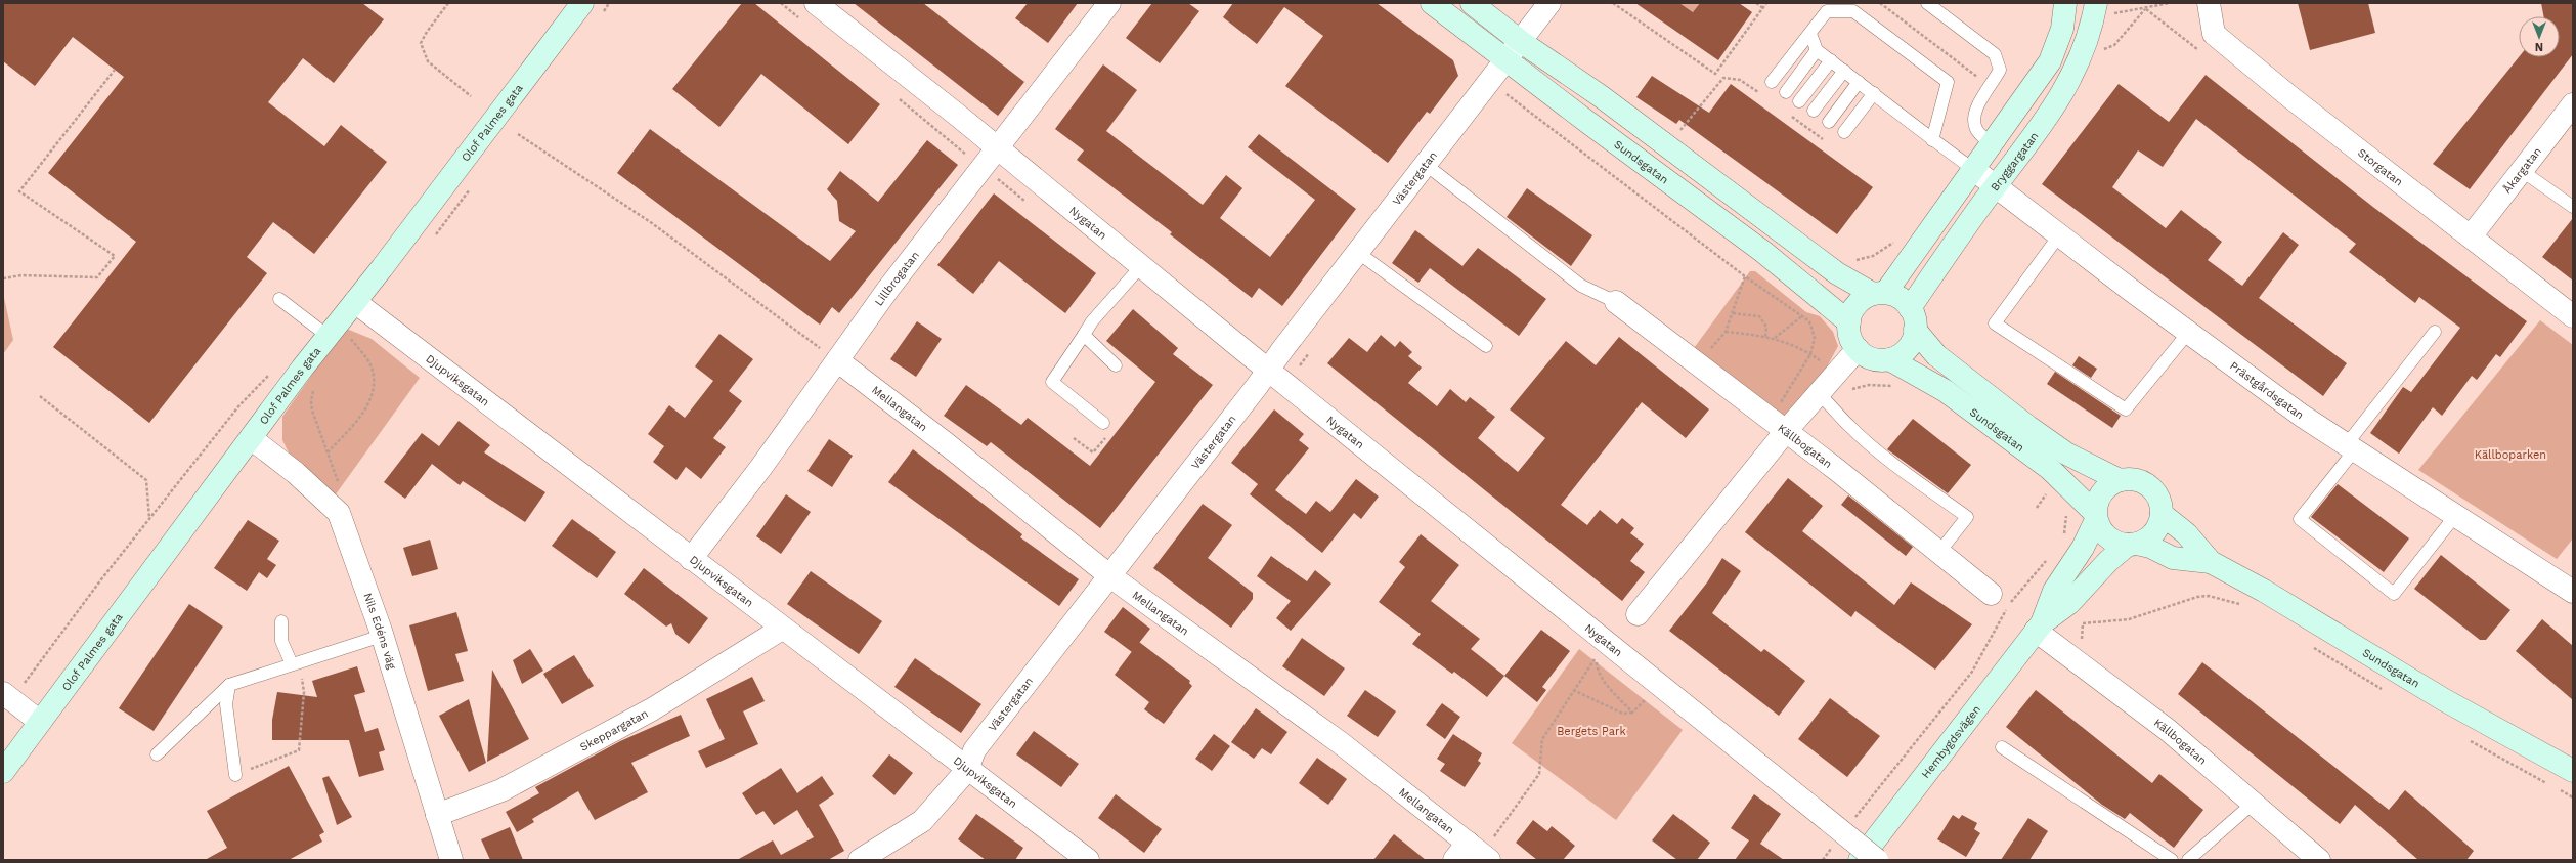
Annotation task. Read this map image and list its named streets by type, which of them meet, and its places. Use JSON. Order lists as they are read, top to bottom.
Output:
{
  "streets": {
    "main road": [
      "Olof Palmes gata",
      "Bryggargatan",
      "Sundsgatan",
      "Hembygdsvägen"
    ],
    "street": [
      "Storgatan",
      "Åkargatan",
      "Västergatan",
      "Nygatan",
      "Lillbrogatan",
      "Djupviksgatan",
      "Prästgårdsgatan",
      "Mellangatan",
      "Källbogatan",
      "Nils Edéns väg",
      "Skeppargatan"
    ]
  },
  "crossings": [
    ["Olof Palmes gata", "Djupviksgatan"],
    ["Olof Palmes gata", "Nils Edéns väg"],
    ["Bryggargatan", "Sundsgatan"],
    ["Bryggargatan", "Prästgårdsgatan"],
    ["Sundsgatan", "Västergatan"],
    ["Sundsgatan", "Hembygdsvägen"],
    ["Storgatan", "Åkargatan"],
    ["Västergatan", "Nygatan"],
    ["Västergatan", "Djupviksgatan"],
    ["Västergatan", "Mellangatan"],
    ["Nygatan", "Lillbrogatan"],
    ["Lillbrogatan", "Djupviksgatan"],
    ["Lillbrogatan", "Mellangatan"],
    ["Djupviksgatan", "Skeppargatan"],
    ["Källbogatan", "Hembygdsvägen"],
    ["Nils Edéns väg", "Skeppargatan"]
  ],
  "parks": ["Källboparken", "Bergets Park"],
  "north": "bottom"
}
